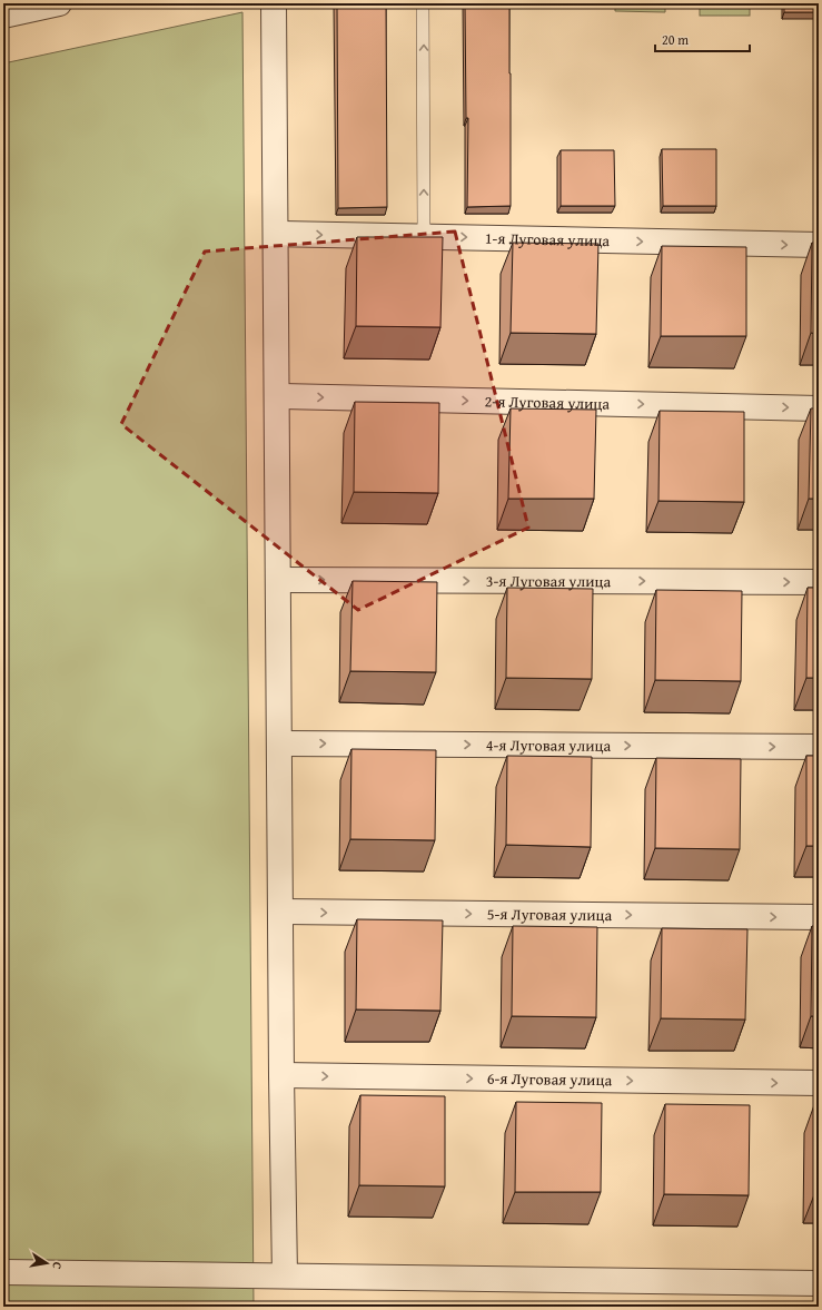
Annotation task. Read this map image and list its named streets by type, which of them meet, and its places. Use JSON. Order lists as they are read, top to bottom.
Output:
{
  "streets": {
    "street": [
      "1-я Луговая улица",
      "2-я Луговая улица",
      "3-я Луговая улица",
      "4-я Луговая улица",
      "5-я Луговая улица",
      "6-я Луговая улица"
    ]
  },
  "one_way": [
    "1-я Луговая улица",
    "2-я Луговая улица",
    "3-я Луговая улица",
    "4-я Луговая улица",
    "5-я Луговая улица"
  ],
  "scale_bar": "20 m",
  "north": "right"
}
